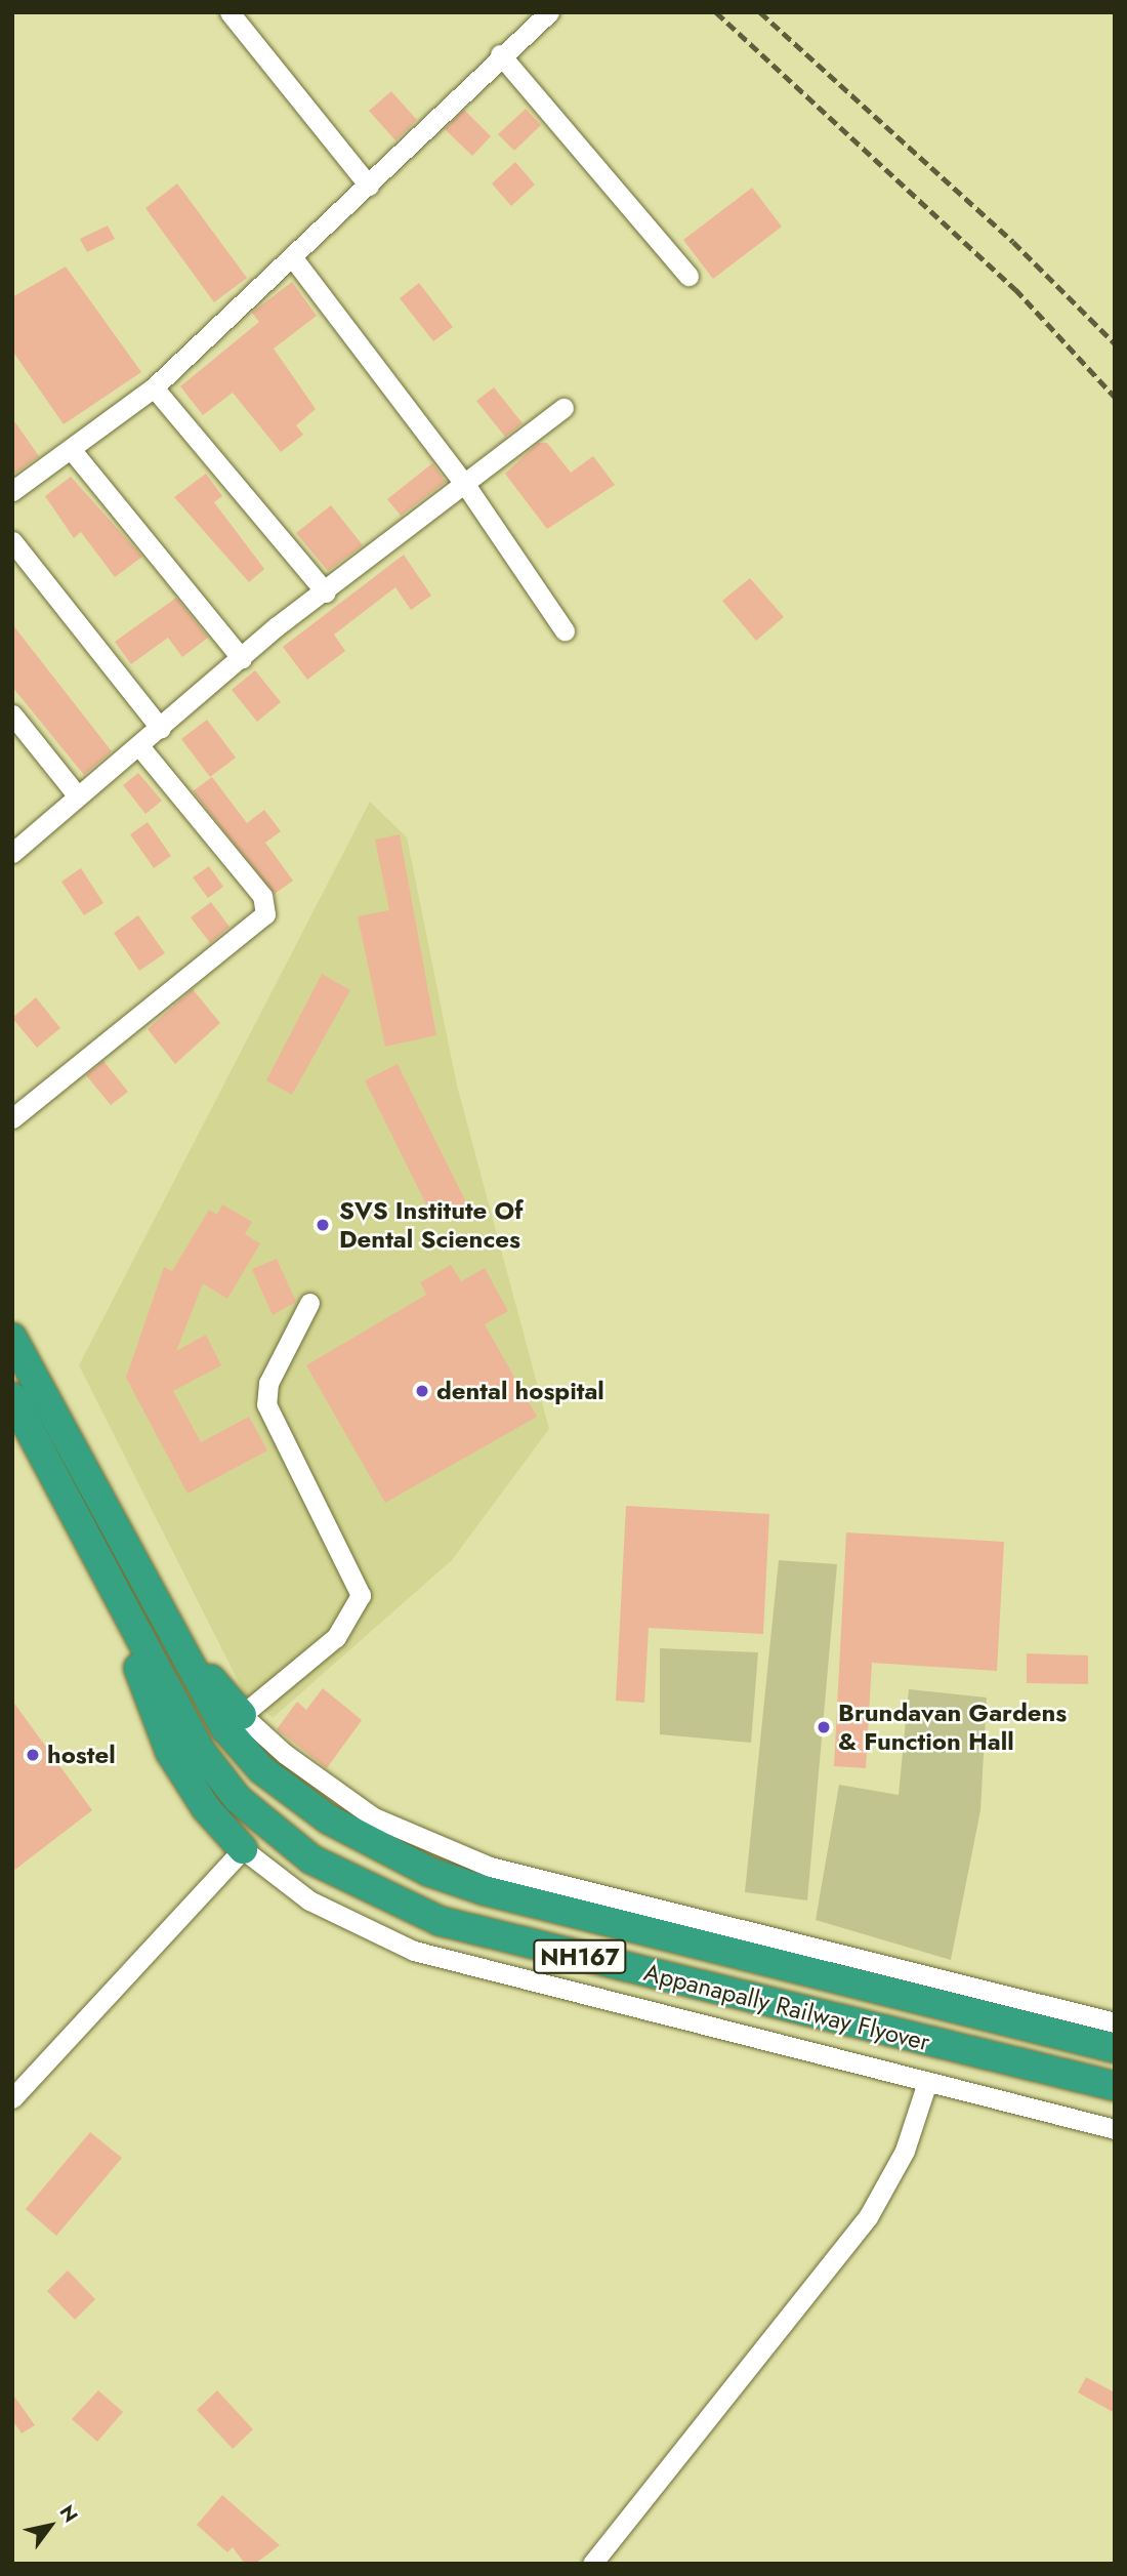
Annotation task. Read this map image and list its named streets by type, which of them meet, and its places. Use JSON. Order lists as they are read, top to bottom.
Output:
{
  "streets": {
    "highway": ["NH167", "Appanapally Railway Flyover"]
  },
  "crossings": [
    ["NH167", "Appanapally Railway Flyover"]
  ],
  "places": [
    "SVS Institute Of Dental Sciences",
    "dental hospital",
    "Brundavan Gardens & Function Hall",
    "hostel"
  ],
  "north": "top right"
}
